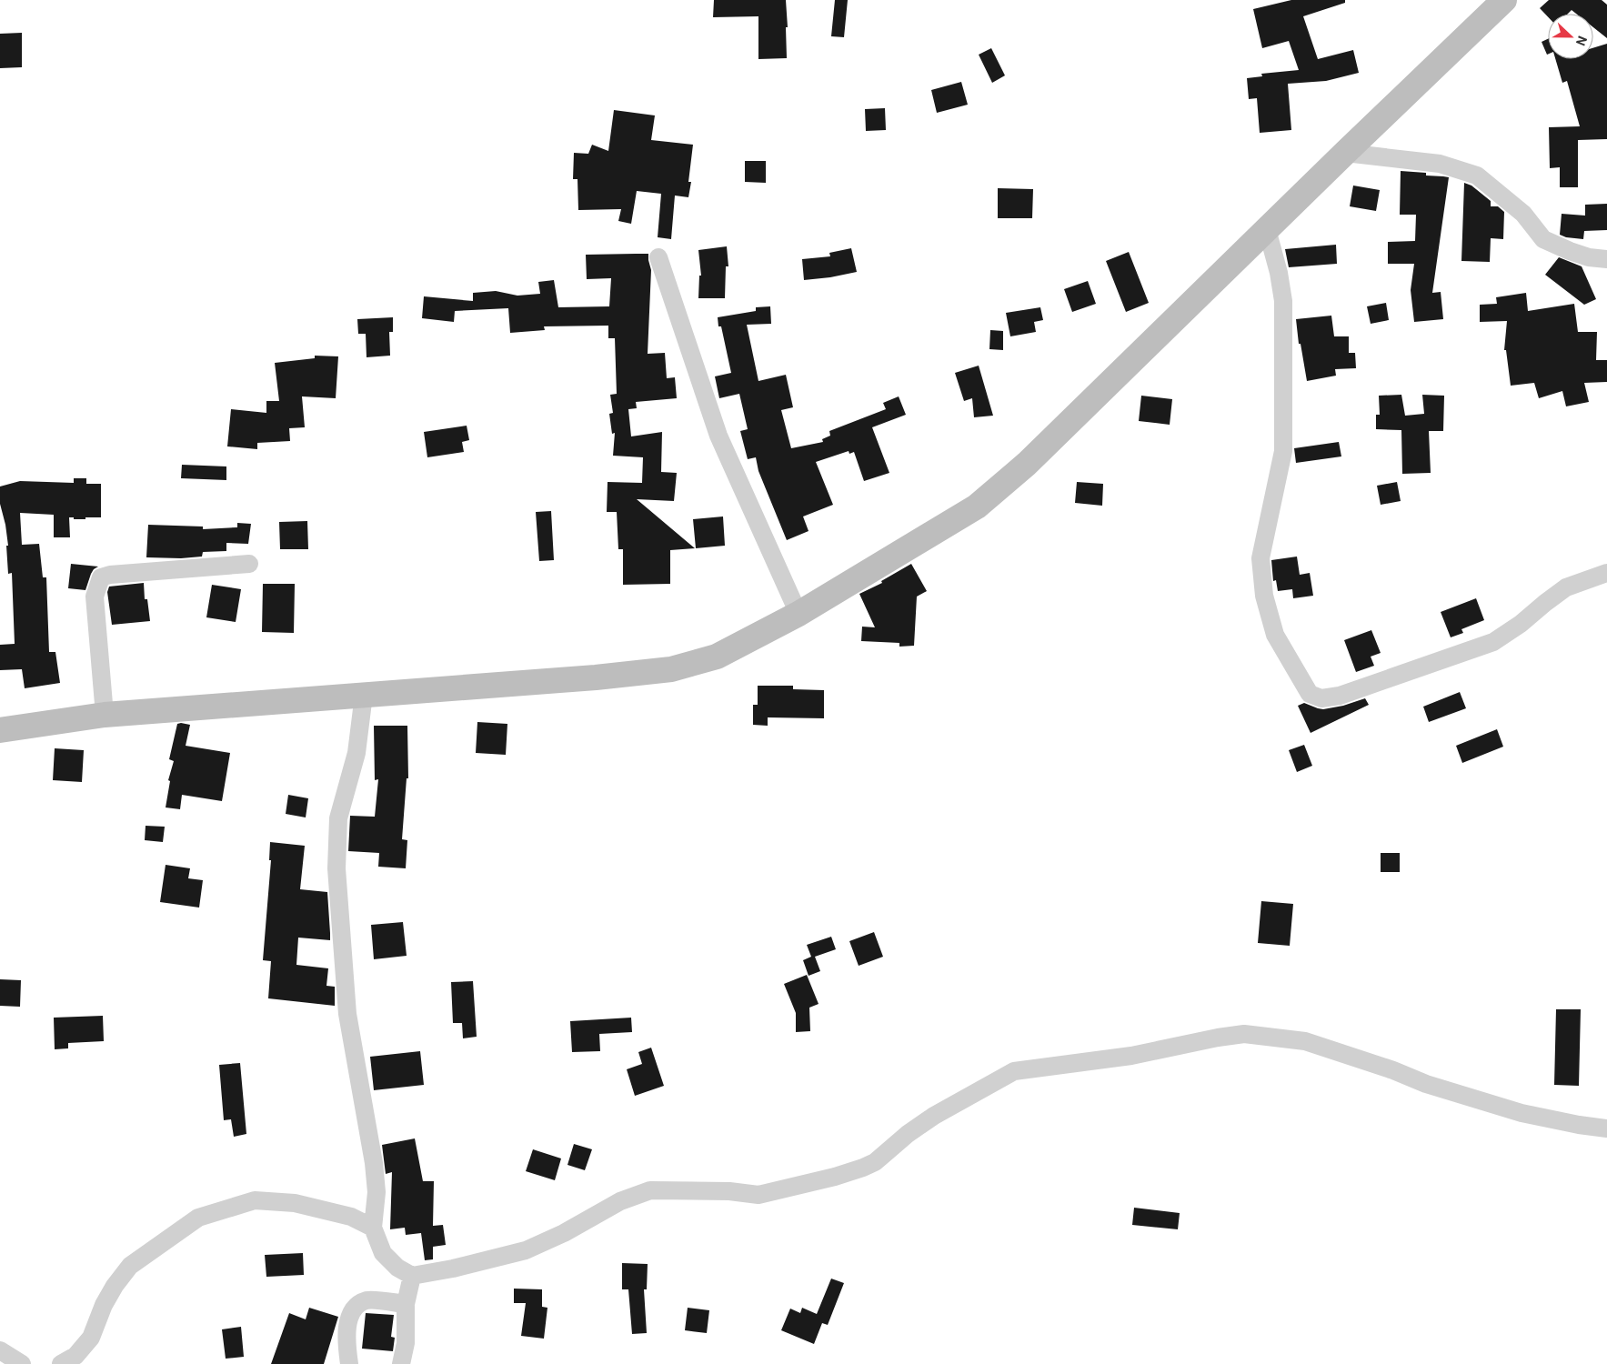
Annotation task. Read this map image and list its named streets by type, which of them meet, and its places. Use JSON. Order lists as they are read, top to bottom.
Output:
{
  "north": "right"
}
